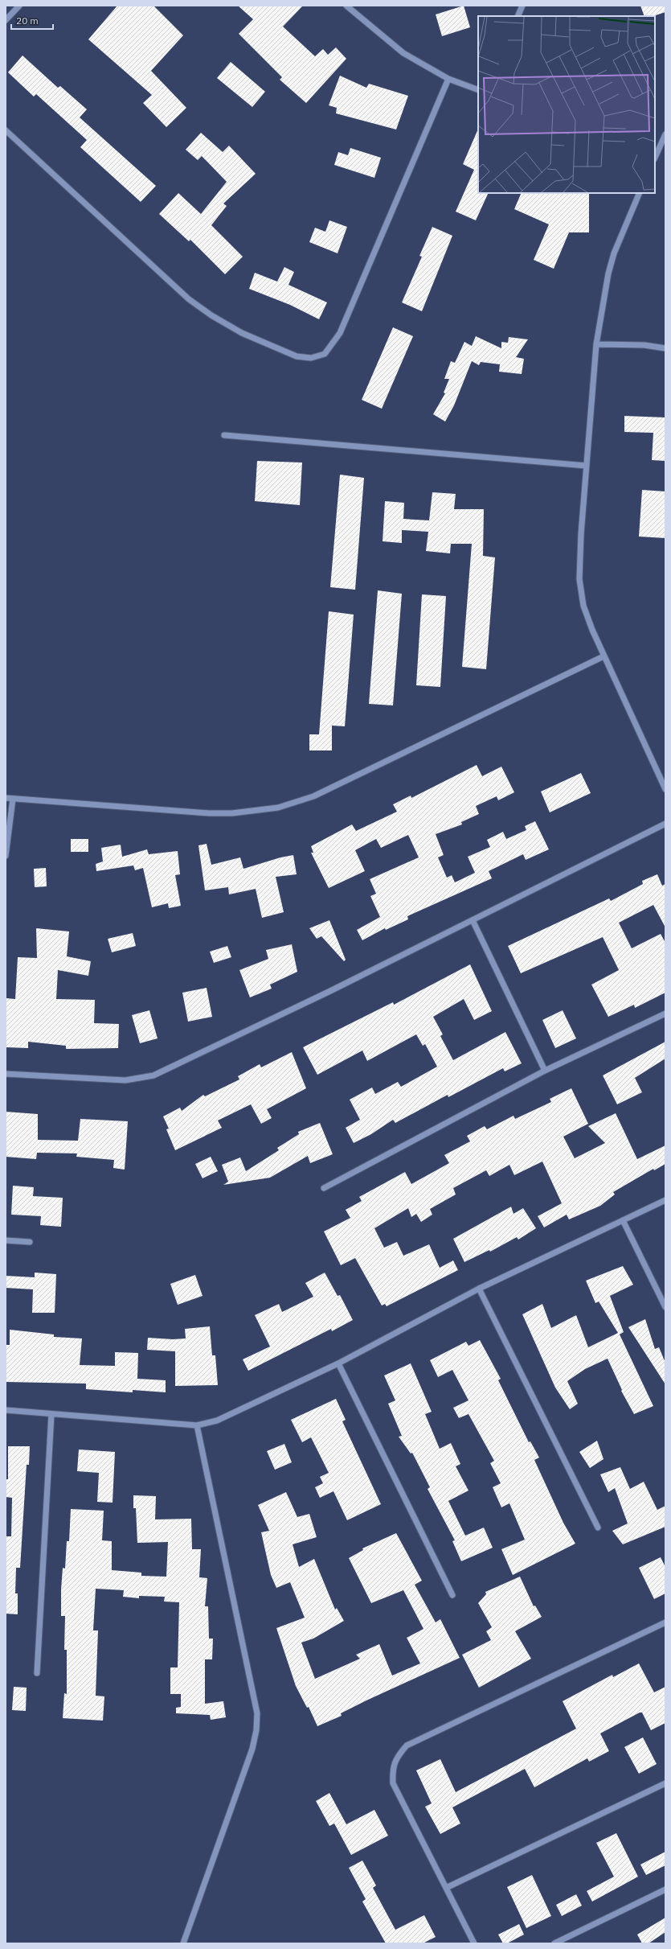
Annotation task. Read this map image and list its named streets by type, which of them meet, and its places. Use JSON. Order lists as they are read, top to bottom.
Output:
{
  "scale_bar": "20 m"
}
